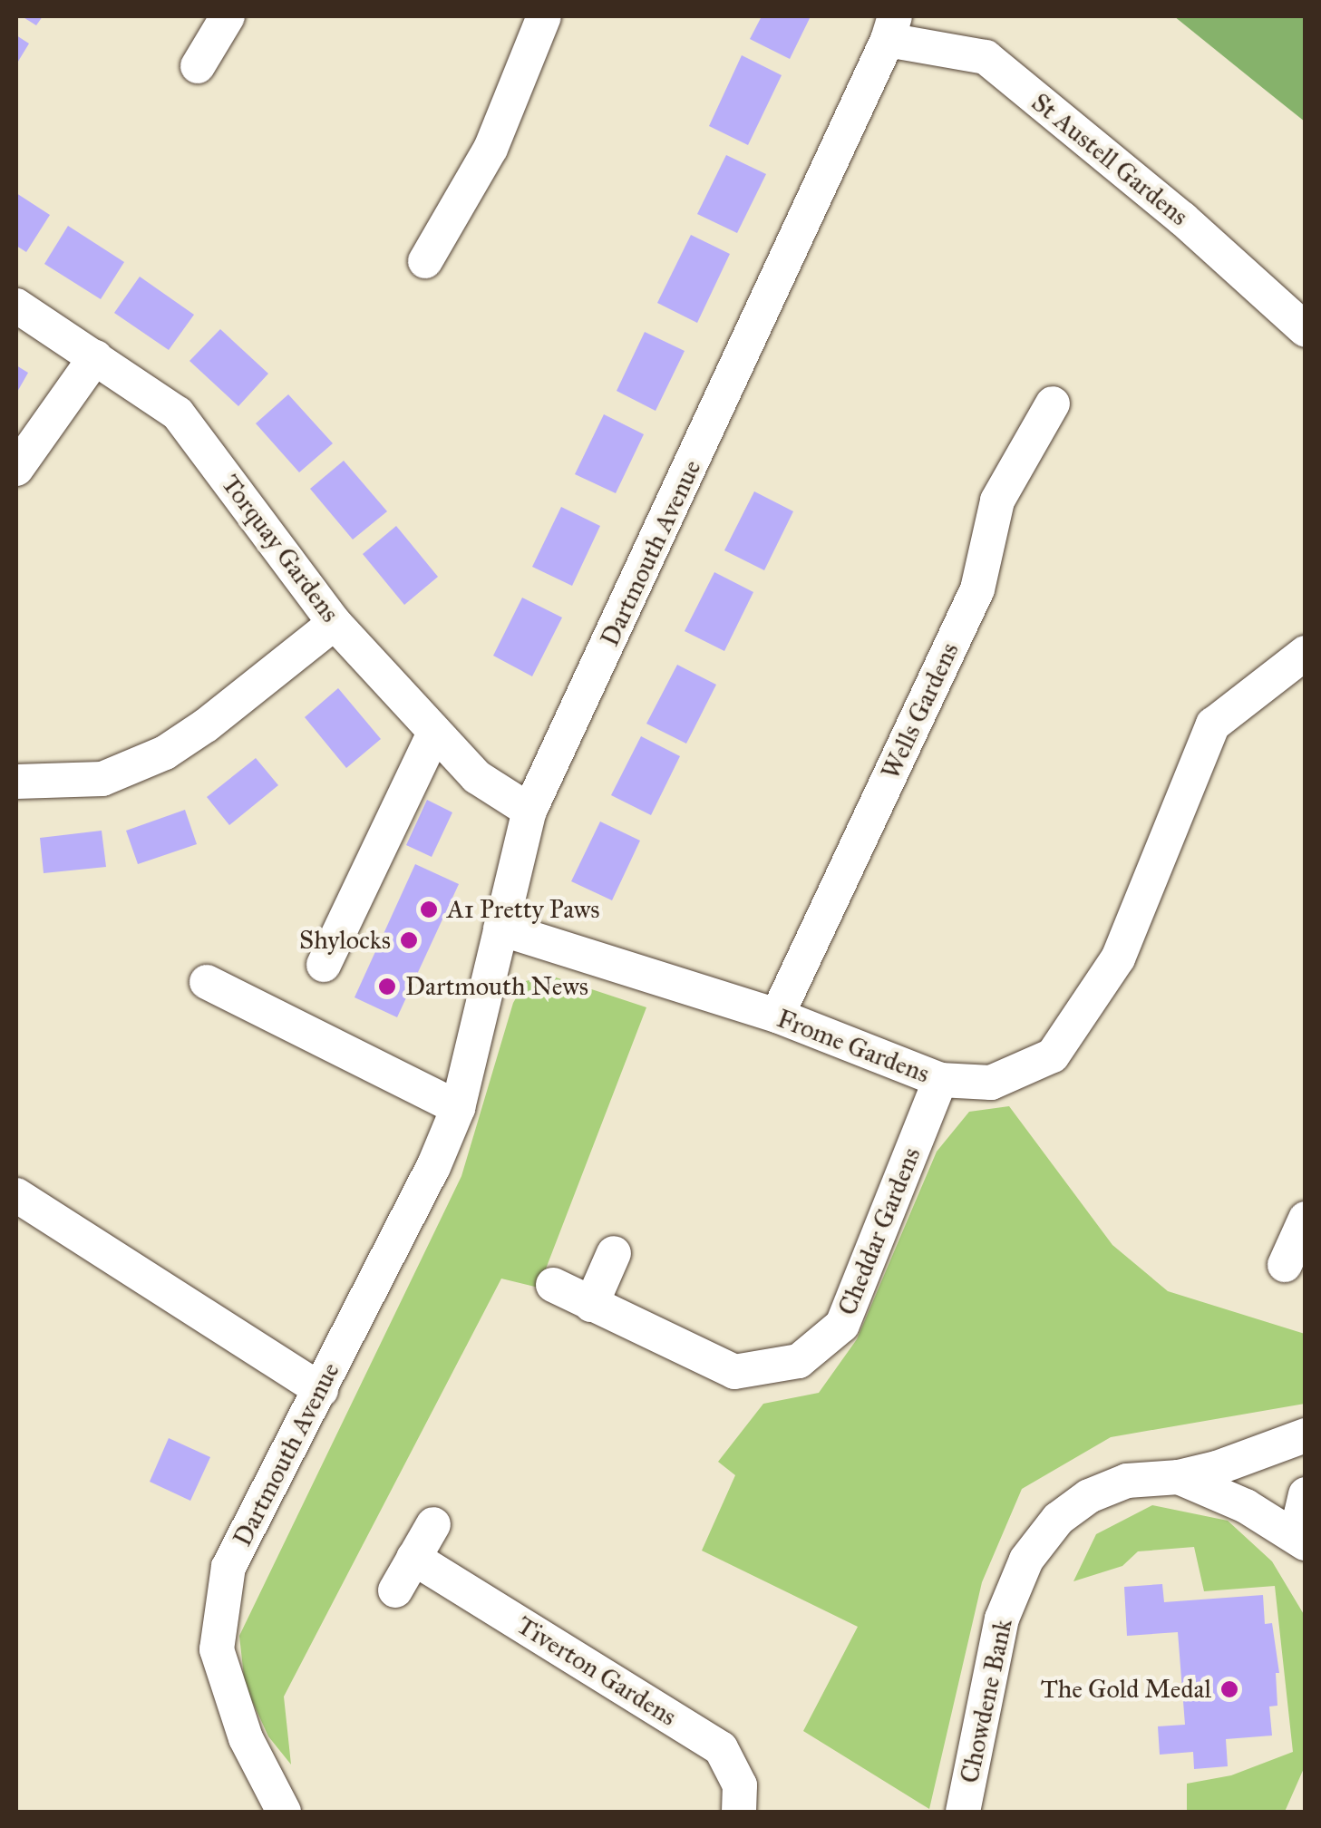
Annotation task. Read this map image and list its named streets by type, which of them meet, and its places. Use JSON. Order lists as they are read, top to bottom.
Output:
{
  "streets": {
    "street": [
      "St Austell Gardens",
      "Torquay Gardens",
      "Dartmouth Avenue",
      "Wells Gardens",
      "Frome Gardens",
      "Cheddar Gardens",
      "Tiverton Gardens",
      "Chowdene Bank"
    ]
  },
  "crossings": [
    ["St Austell Gardens", "Dartmouth Avenue"],
    ["Torquay Gardens", "Dartmouth Avenue"],
    ["Dartmouth Avenue", "Frome Gardens"],
    ["Wells Gardens", "Frome Gardens"],
    ["Frome Gardens", "Cheddar Gardens"]
  ],
  "places": [
    "A1 Pretty Paws",
    "Shylocks",
    "Dartmouth News",
    "The Gold Medal"
  ]
}
